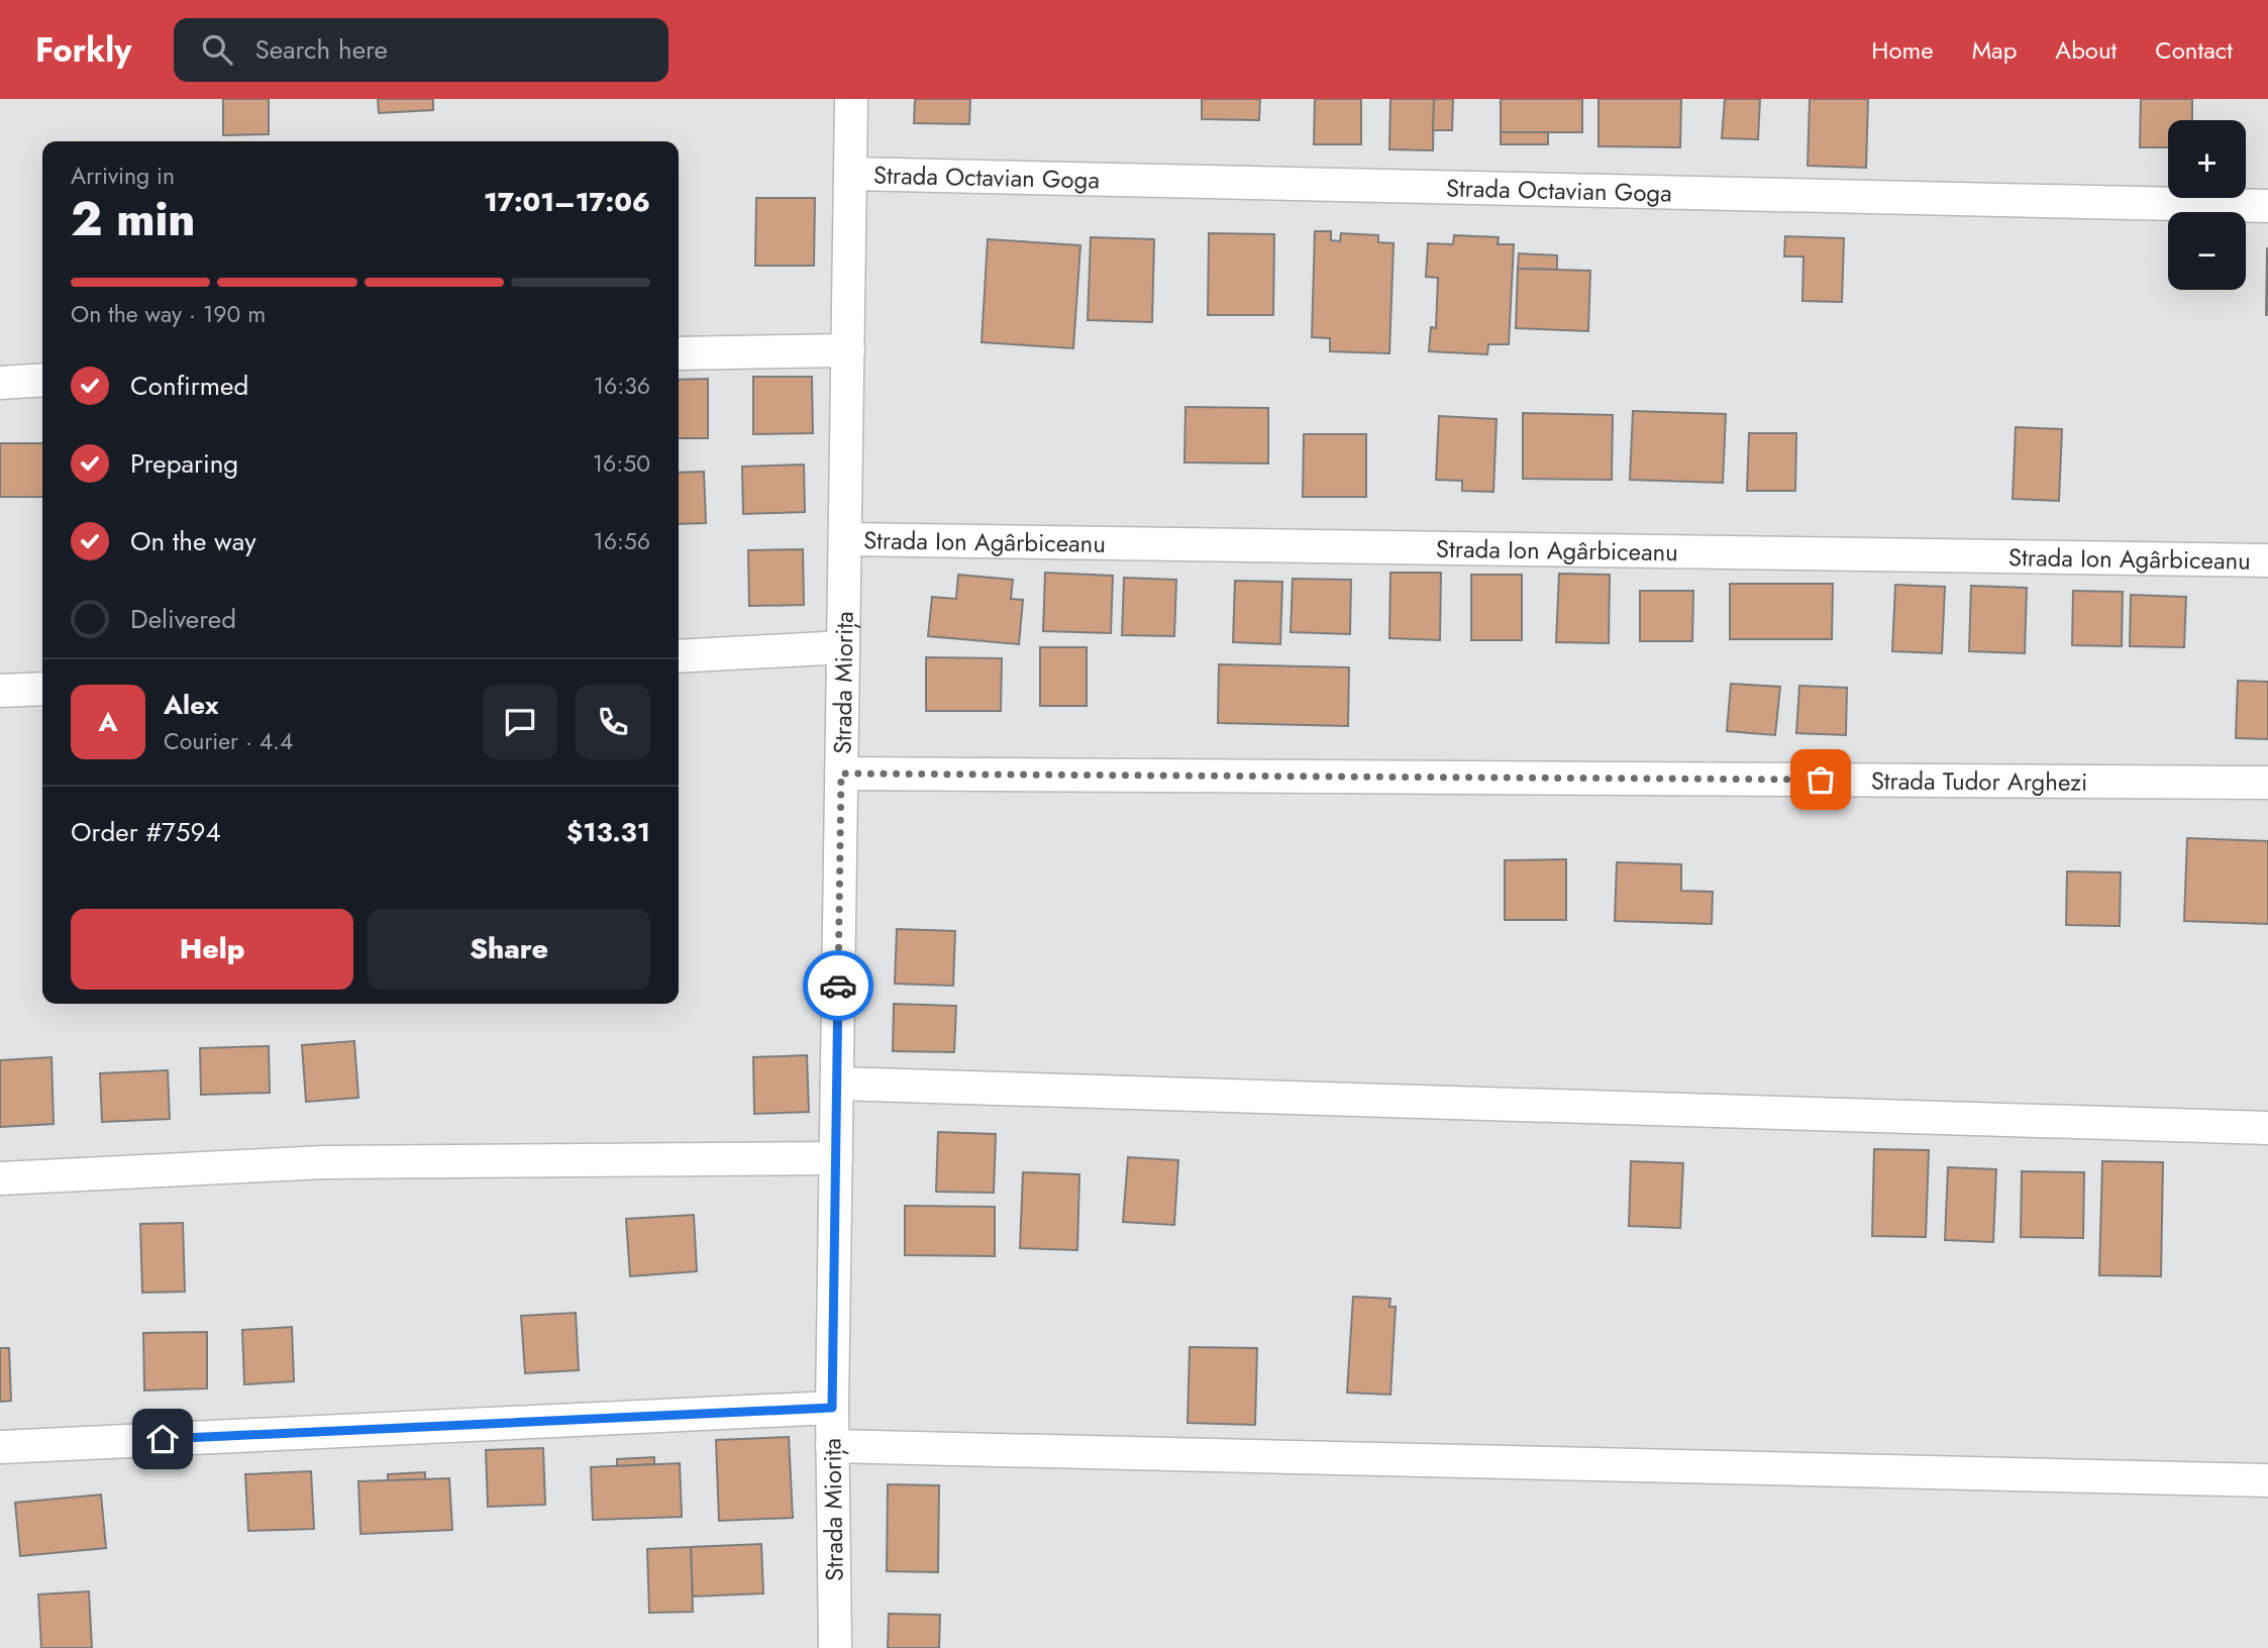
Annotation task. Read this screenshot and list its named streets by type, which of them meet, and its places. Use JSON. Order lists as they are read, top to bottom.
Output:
{
  "streets": {
    "street": [
      "Strada Octavian Goga",
      "Strada Ion Agârbiceanu",
      "Strada Miorița",
      "Strada Tudor Arghezi"
    ]
  },
  "crossings": [
    ["Strada Octavian Goga", "Strada Miorița"],
    ["Strada Ion Agârbiceanu", "Strada Miorița"],
    ["Strada Miorița", "Strada Tudor Arghezi"]
  ],
  "page": {
    "header": "Forkly",
    "search": "Search here",
    "nav": [
      "Home",
      "Map",
      "About",
      "Contact"
    ],
    "map_buttons": ["+", "−"],
    "heading": ["2 min", "Arriving in", "17:01–17:06"],
    "panel": [
      "Alex",
      "Courier · 4.4",
      "Order #7594",
      "$13.31"
    ],
    "bar": "On the way · 190 m",
    "list": [
      ["Confirmed", "16:36"],
      ["Preparing", "16:50"],
      ["On the way", "16:56"],
      "Delivered"
    ],
    "round": "A",
    "buttons": ["Help", "Share"]
  }
}
